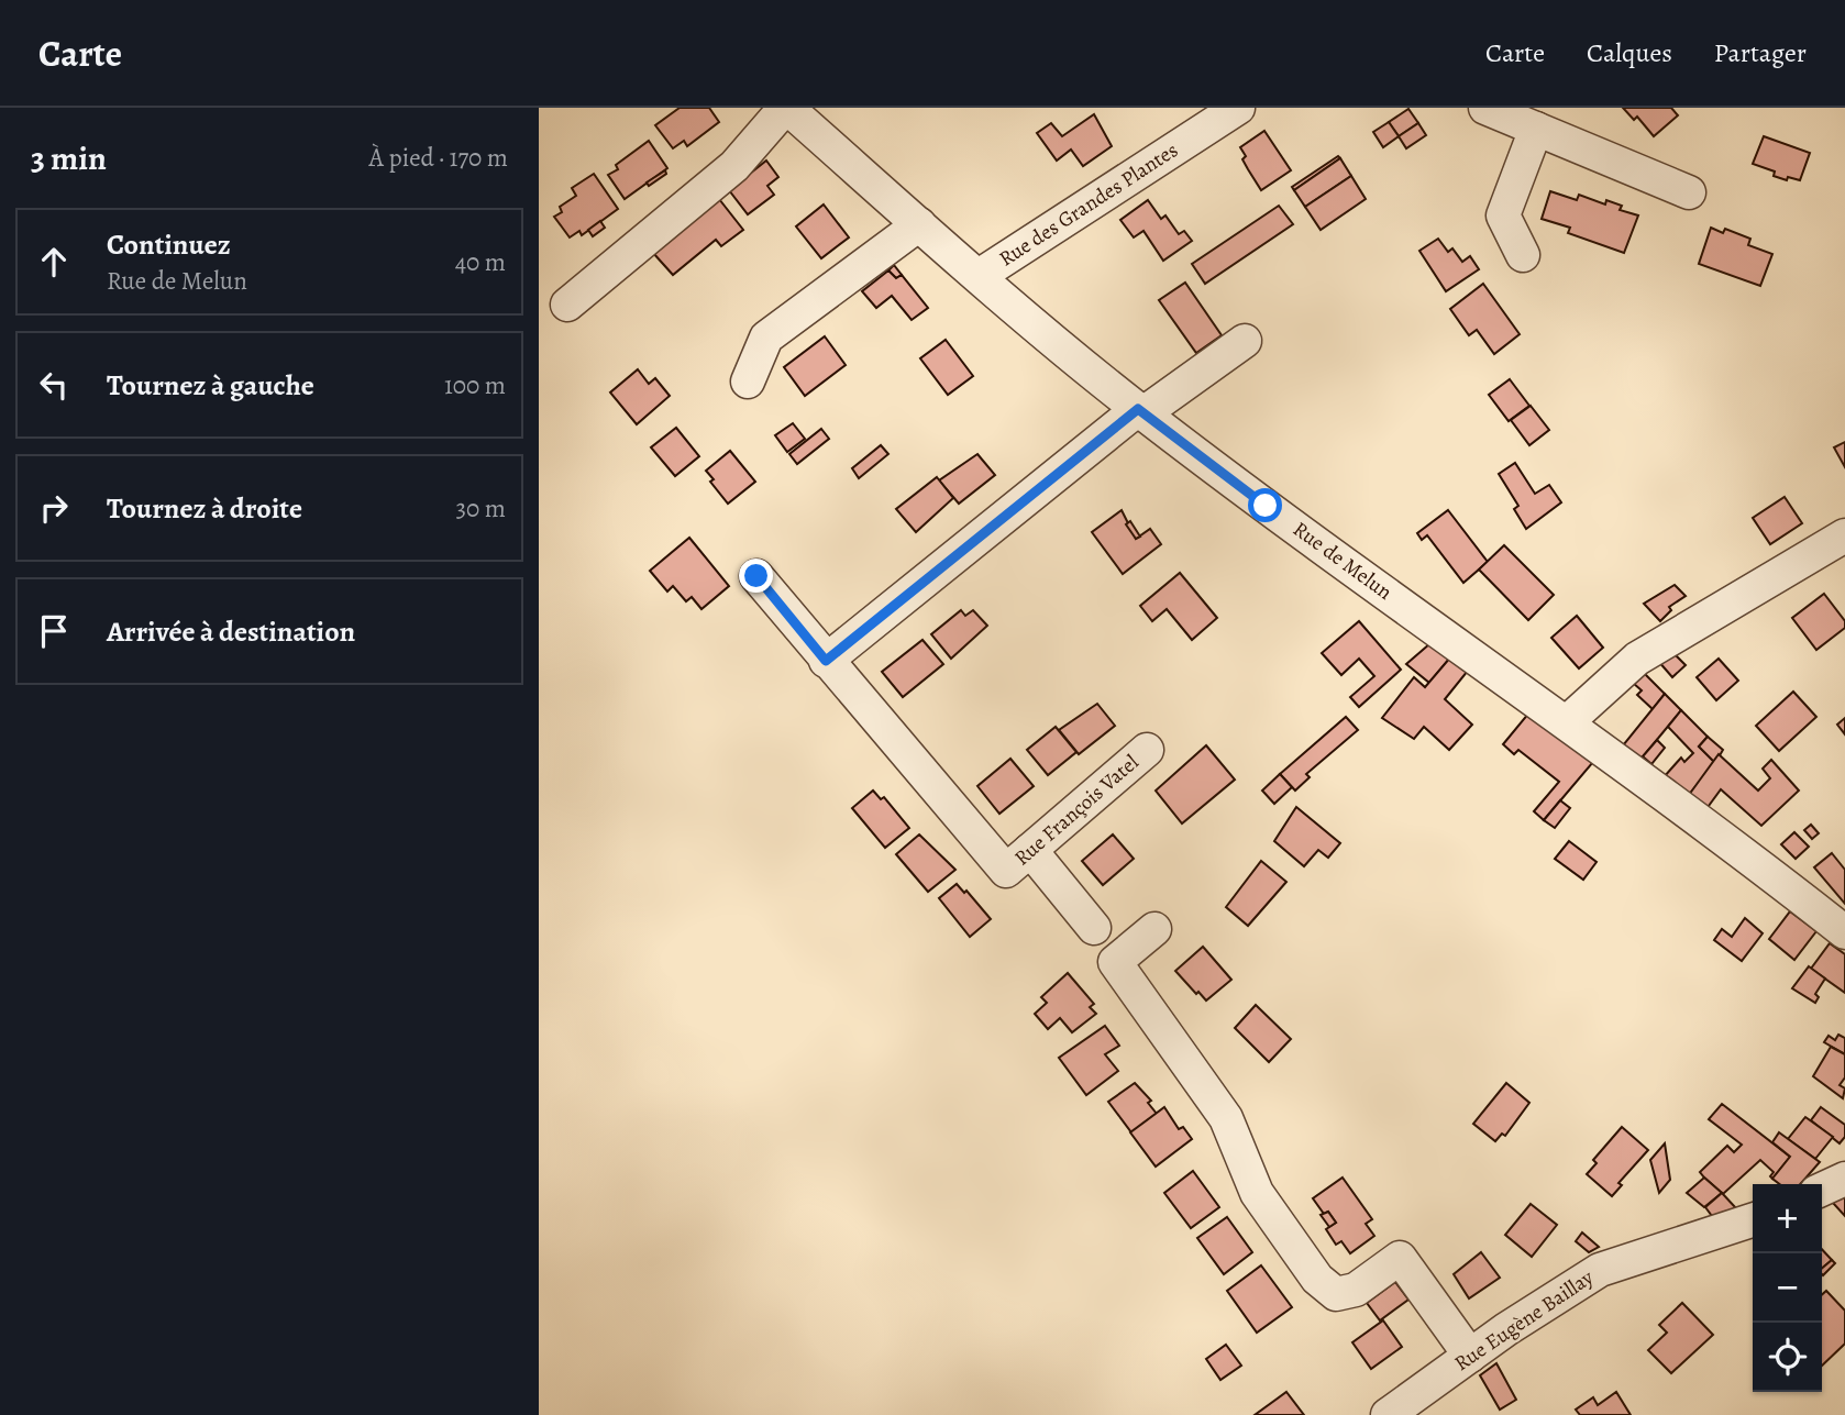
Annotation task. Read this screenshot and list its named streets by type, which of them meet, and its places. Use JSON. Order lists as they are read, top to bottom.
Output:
{
  "streets": {
    "street": [
      "Rue des Grandes Plantes",
      "Rue de Melun",
      "Rue François Vatel",
      "Rue Eugène Baillay"
    ]
  },
  "crossings": [
    ["Rue des Grandes Plantes", "Rue de Melun"]
  ],
  "page": {
    "header": "Carte",
    "nav": ["Carte", "Calques", "Partager"],
    "heading": ["3 min", "À pied · 170 m"],
    "list": [
      ["Continuez", "Rue de Melun", "40 m"],
      ["Tournez à gauche", "100 m"],
      ["Tournez à droite", "30 m"],
      "Arrivée à destination"
    ],
    "map_buttons": ["+", "−"]
  }
}
